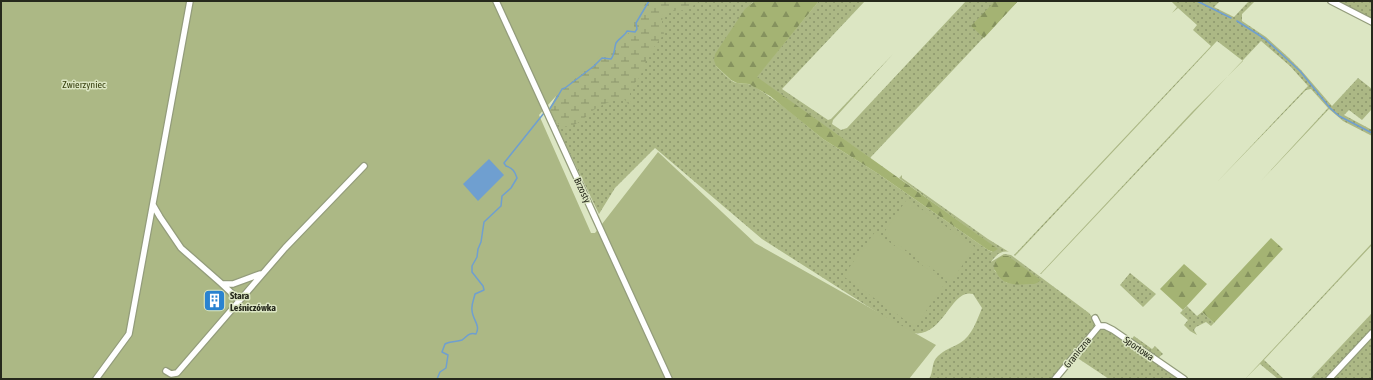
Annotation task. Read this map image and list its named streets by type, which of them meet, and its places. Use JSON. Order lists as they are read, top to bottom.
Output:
{
  "streets": {
    "street": ["Brzosty", "Sportowa", "Graniczna"]
  },
  "crossings": [
    ["Sportowa", "Graniczna"]
  ],
  "parks": ["Zwierzyniec"],
  "places": {
    "building": ["Stara Leśniczówka"]
  }
}
